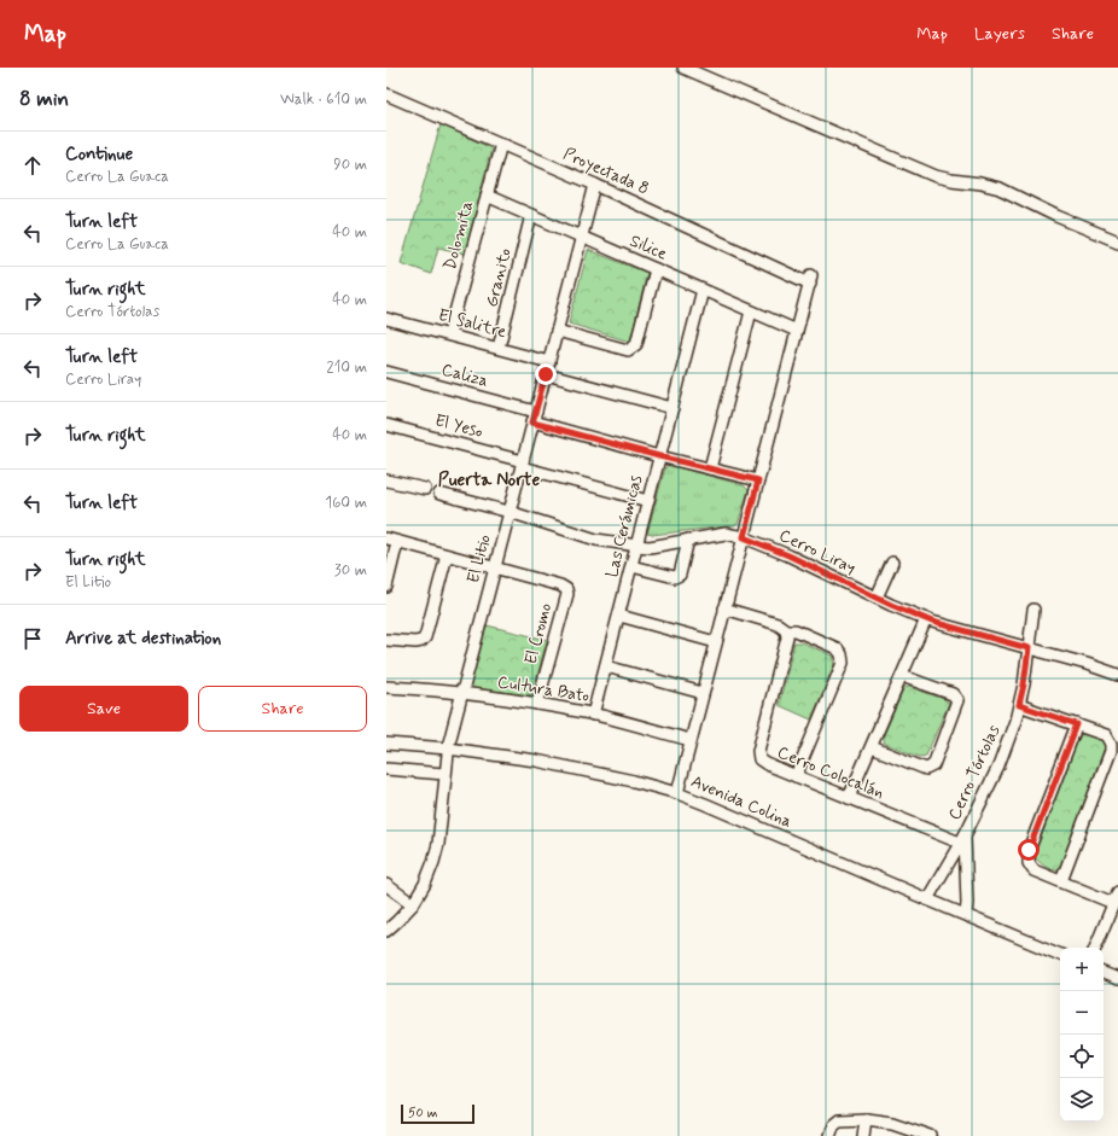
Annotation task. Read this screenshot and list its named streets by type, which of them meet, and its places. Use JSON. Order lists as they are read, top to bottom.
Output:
{
  "streets": {
    "street": [
      "Proyectada 8",
      "Dolomita",
      "Silice",
      "Granito",
      "El Salitre",
      "Caliza",
      "El Yeso",
      "Las Cerámicas",
      "Cerro Liray",
      "El Litio",
      "El Cromo",
      "Cultura Bato",
      "Cerro Colocalán",
      "Cerro Tórtolas",
      "Avenida Colina"
    ]
  },
  "crossings": [
    ["Proyectada 8", "Dolomita"],
    ["Proyectada 8", "Silice"],
    ["Proyectada 8", "El Litio"],
    ["Dolomita", "Silice"],
    ["Dolomita", "El Salitre"],
    ["Silice", "Granito"],
    ["Silice", "Las Cerámicas"],
    ["Silice", "El Litio"],
    ["Granito", "El Salitre"],
    ["El Salitre", "El Litio"],
    ["Caliza", "Las Cerámicas"],
    ["Caliza", "El Litio"],
    ["El Yeso", "Las Cerámicas"],
    ["El Yeso", "El Litio"],
    ["Las Cerámicas", "Cerro Liray"],
    ["Las Cerámicas", "Cultura Bato"],
    ["Cerro Liray", "El Litio"],
    ["Cerro Liray", "Cerro Tórtolas"],
    ["El Litio", "El Cromo"],
    ["El Litio", "Cultura Bato"],
    ["El Litio", "Avenida Colina"],
    ["El Cromo", "Cultura Bato"],
    ["Cerro Colocalán", "Cerro Tórtolas"],
    ["Cerro Tórtolas", "Avenida Colina"]
  ],
  "districts": ["Puerta Norte"],
  "scale_bar": "50 m",
  "page": {
    "header": "Map",
    "nav": ["Map", "Layers", "Share"],
    "heading": ["8 min", "Walk · 610 m"],
    "list": [
      ["Continue", "Cerro La Guaca", "90 m"],
      ["Turn left", "Cerro La Guaca", "40 m"],
      ["Turn right", "Cerro Tórtolas", "40 m"],
      ["Turn left", "Cerro Liray", "210 m"],
      ["Turn right", "40 m"],
      ["Turn left", "160 m"],
      ["Turn right", "El Litio", "30 m"],
      "Arrive at destination"
    ],
    "buttons": ["Save", "Share"],
    "map_buttons": ["+", "−"],
    "scale": "50 m"
  }
}
